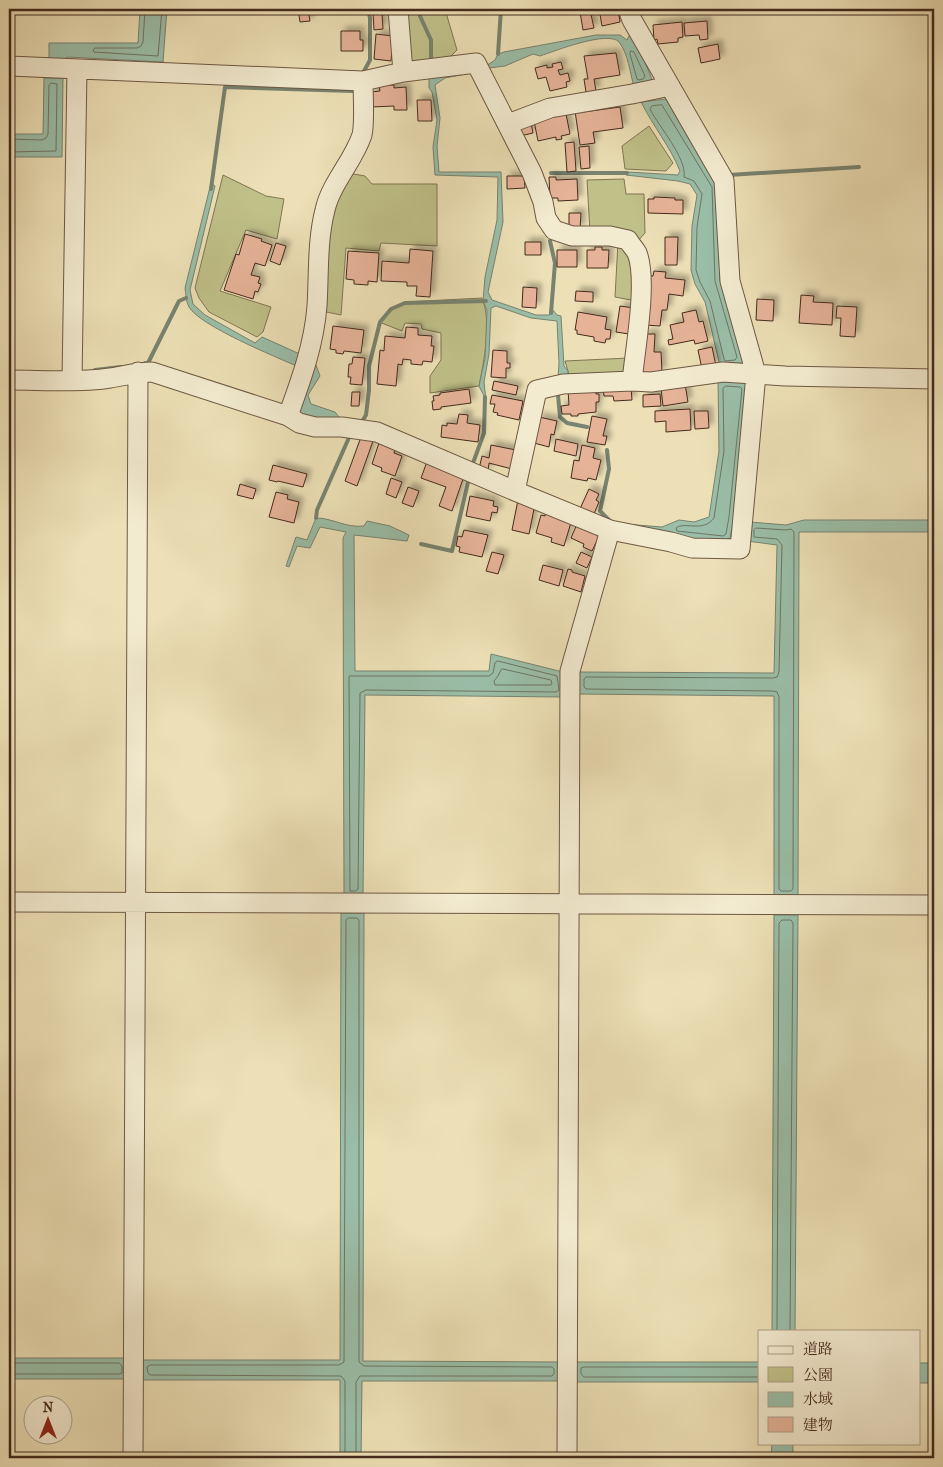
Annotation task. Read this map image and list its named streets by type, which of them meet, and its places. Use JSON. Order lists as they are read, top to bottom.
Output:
{
  "legend": [
    "道路",
    "公園",
    "水域",
    "建物"
  ],
  "north": "top"
}
